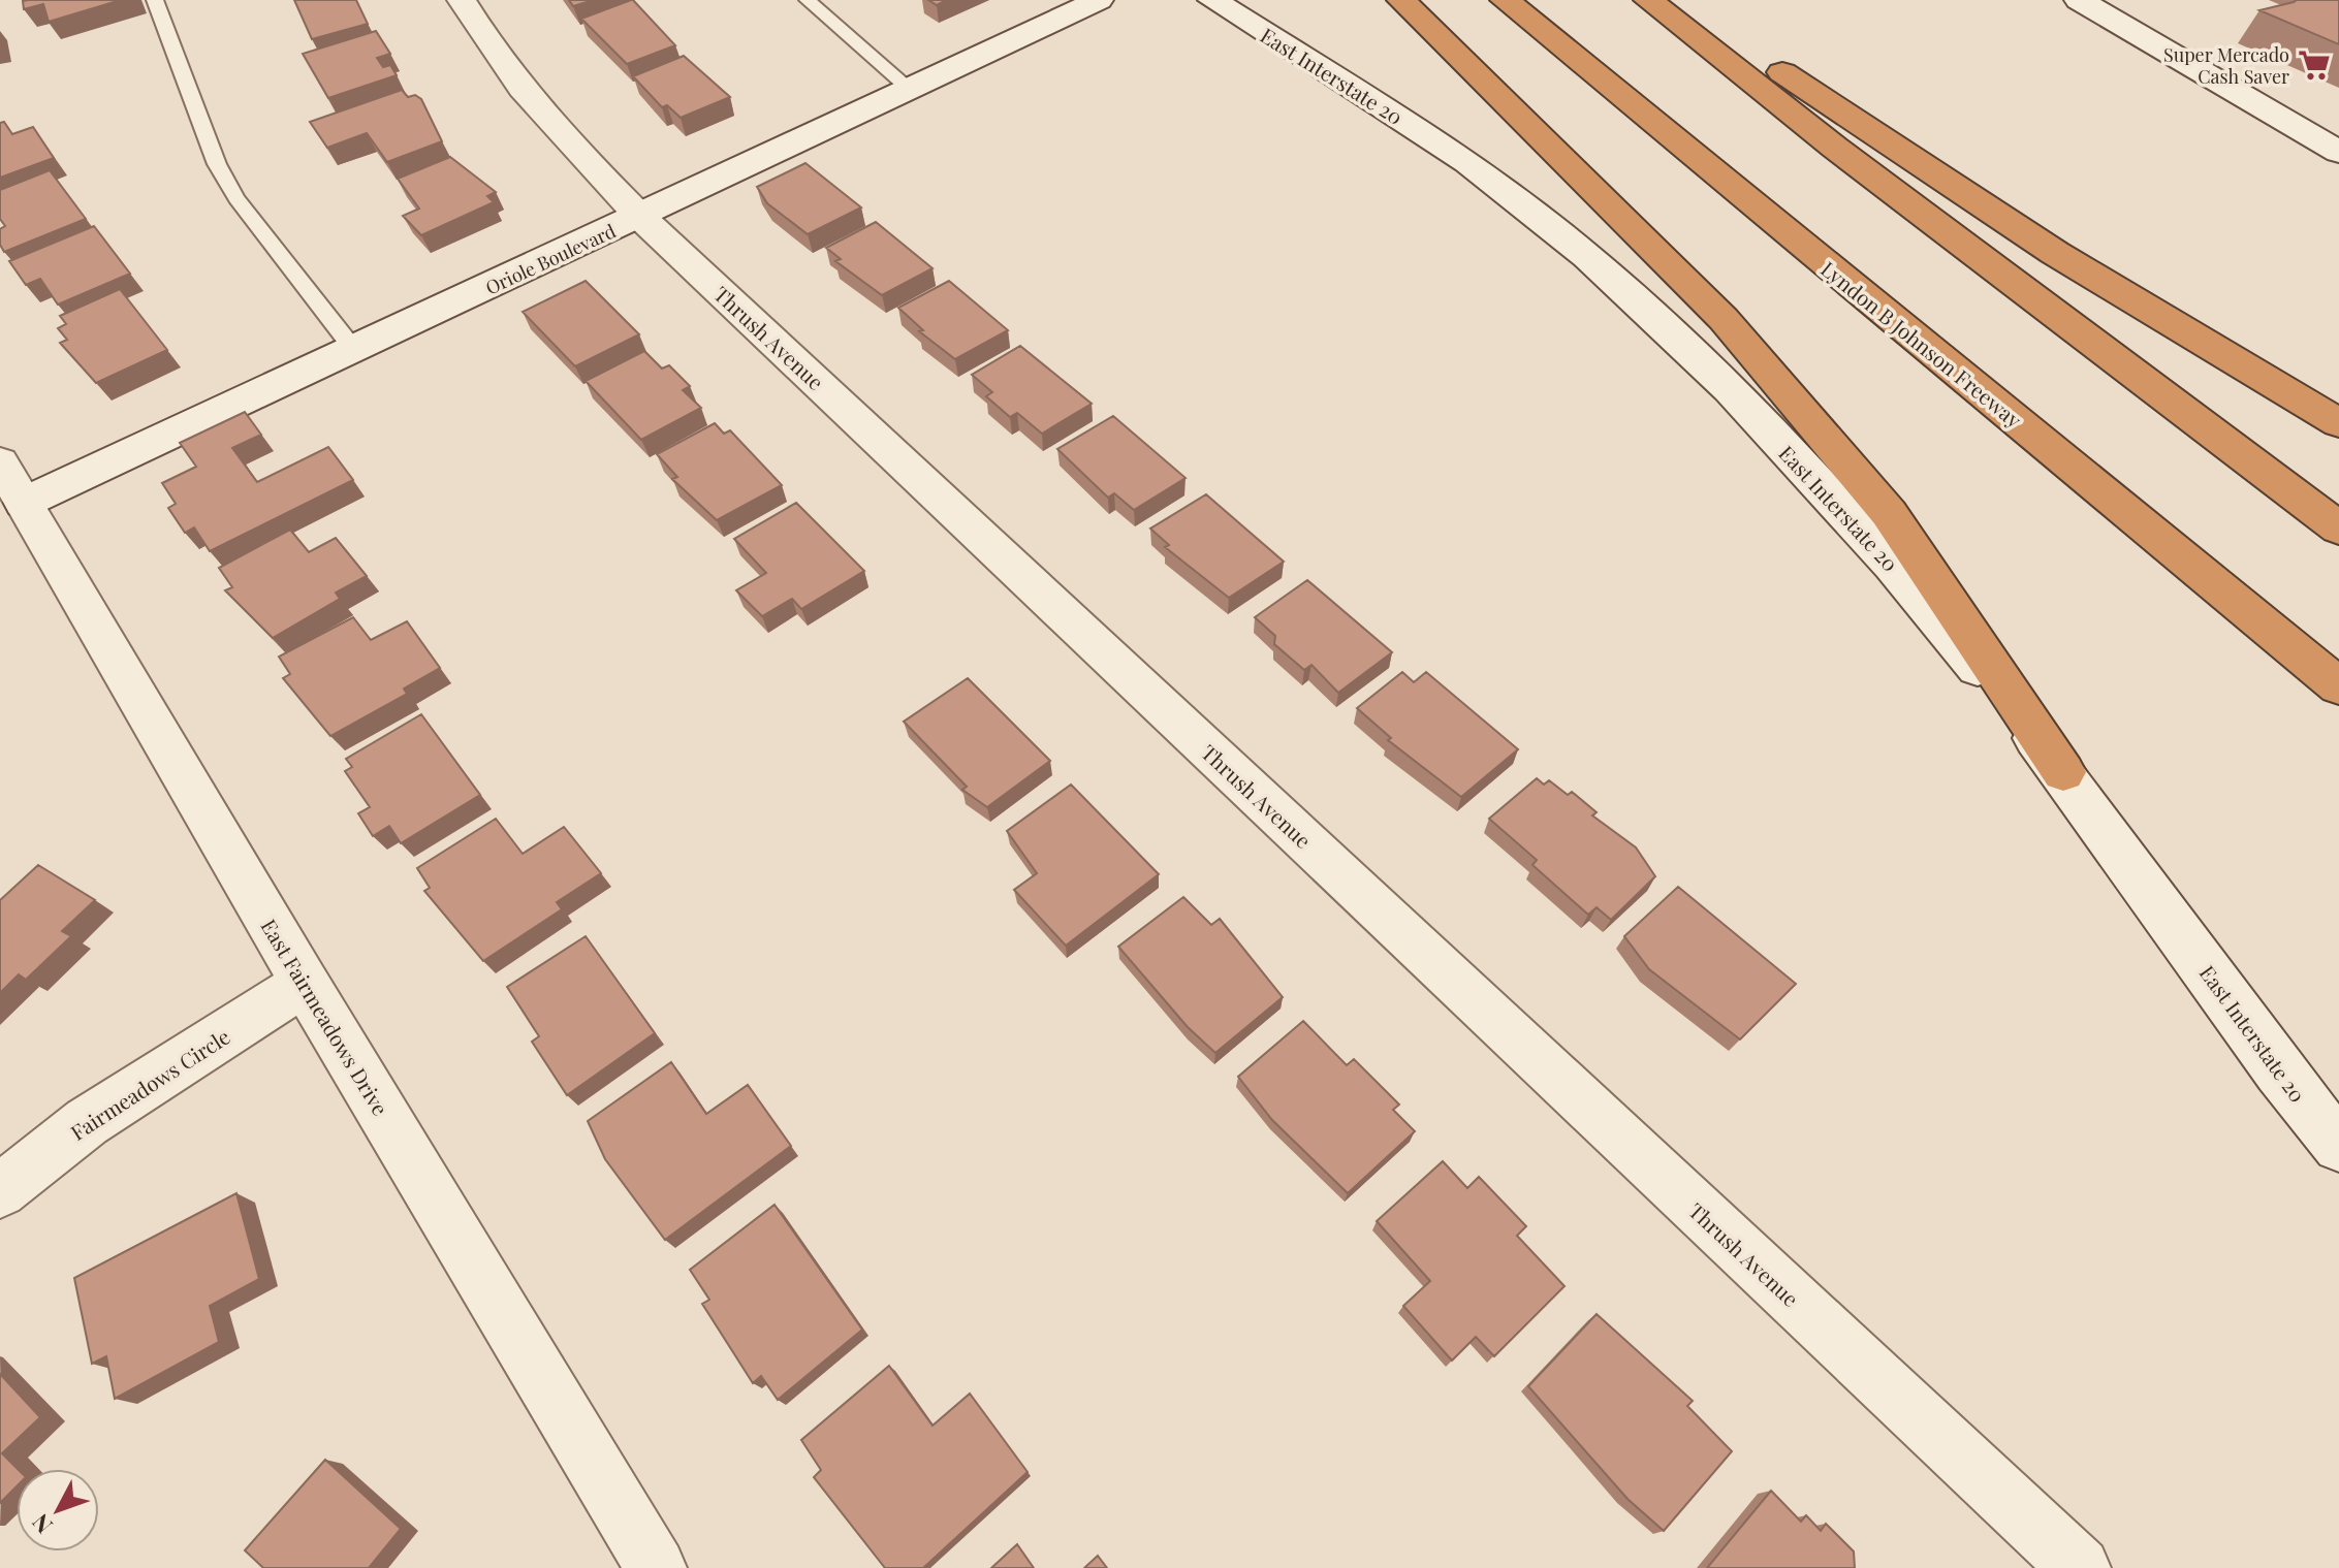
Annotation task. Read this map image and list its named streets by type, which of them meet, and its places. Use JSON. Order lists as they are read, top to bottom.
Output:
{
  "streets": {
    "highway": ["Lyndon B Johnson Freeway"],
    "street": [
      "East Interstate 20",
      "Oriole Boulevard",
      "Thrush Avenue",
      "East Fairmeadows Drive",
      "Fairmeadows Circle"
    ]
  },
  "crossings": [
    ["Oriole Boulevard", "Thrush Avenue"],
    ["Oriole Boulevard", "East Fairmeadows Drive"],
    ["East Fairmeadows Drive", "Fairmeadows Circle"]
  ],
  "places": {
    "supermarket": ["Super Mercado Cash Saver"]
  },
  "north": "bottom left"
}
